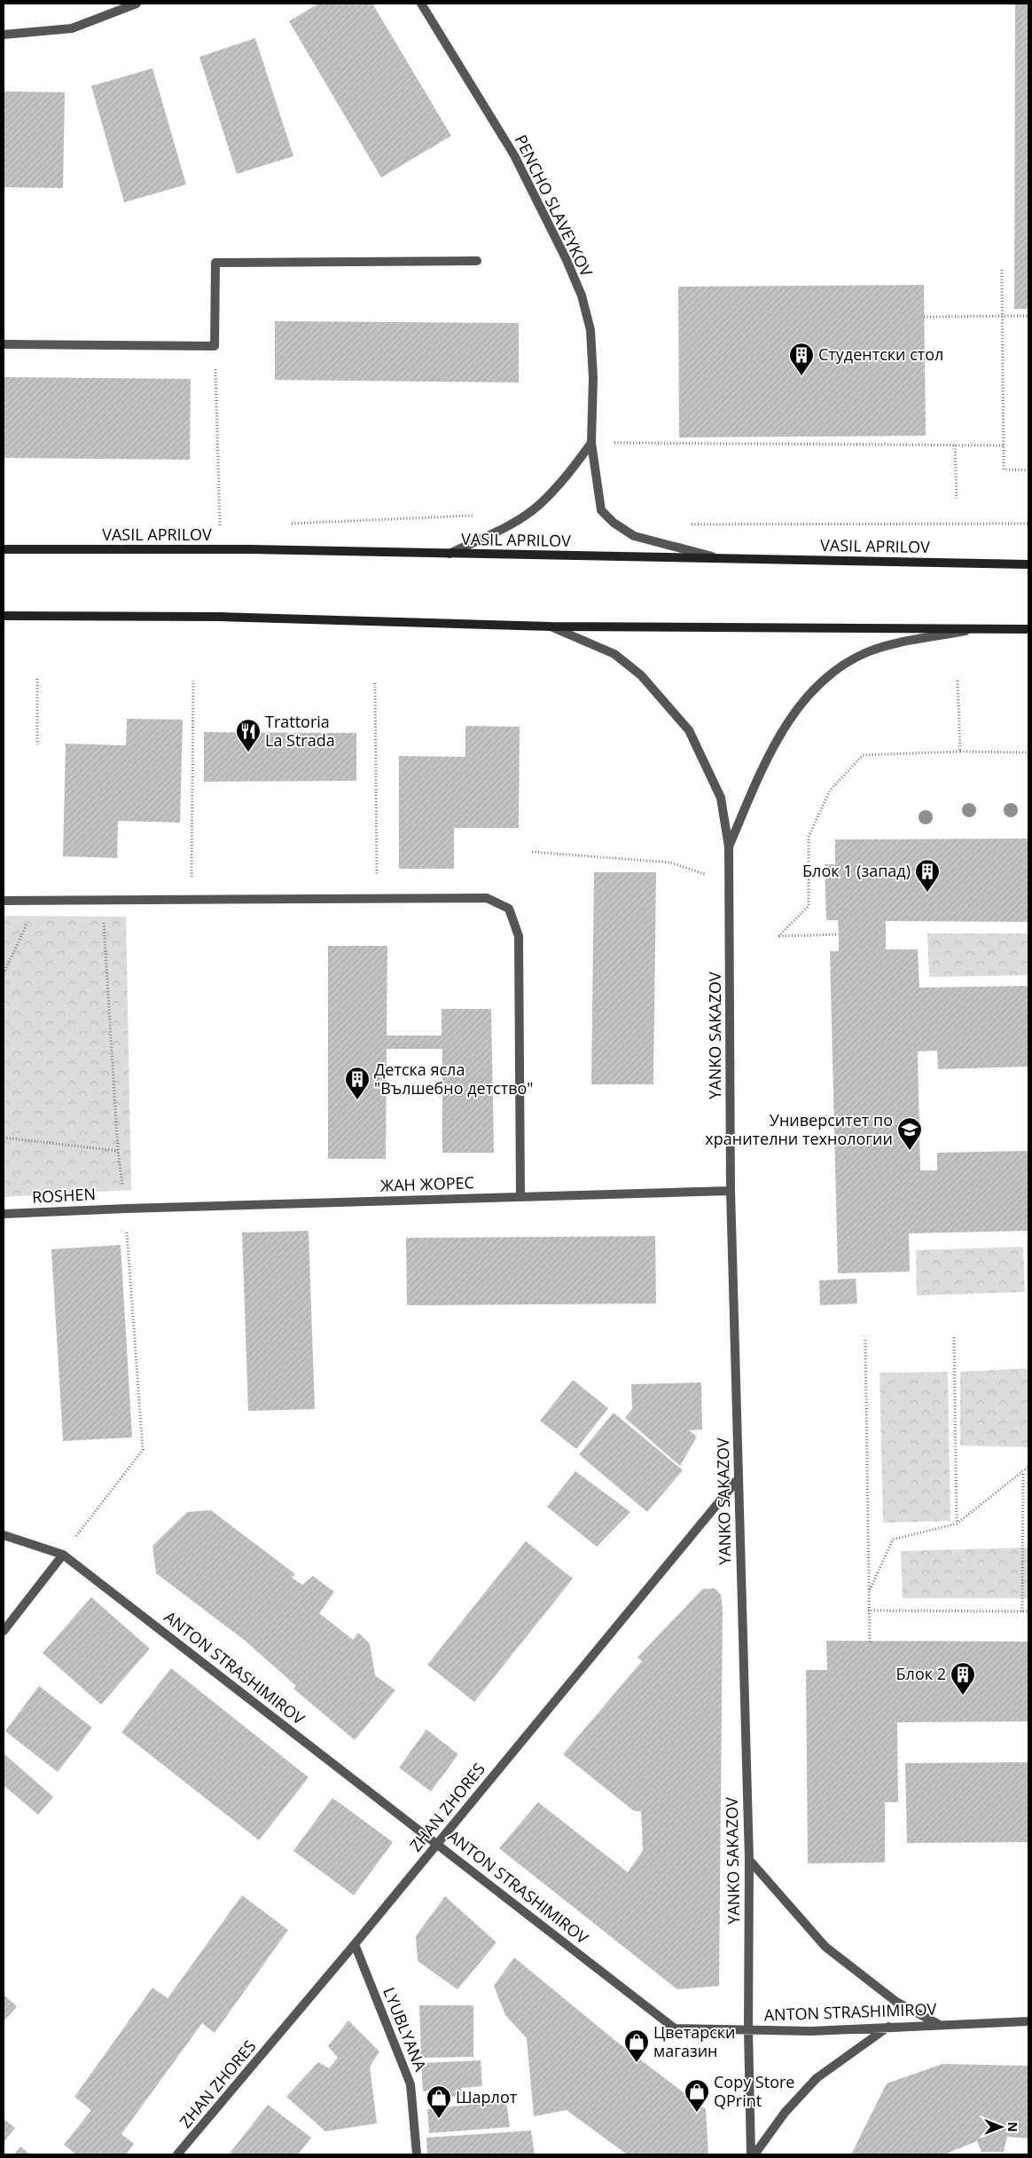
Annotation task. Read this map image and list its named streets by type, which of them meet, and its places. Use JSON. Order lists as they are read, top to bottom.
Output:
{
  "streets": {
    "main road": ["VASIL APRILOV"],
    "street": [
      "PENCHO SLAVEYKOV",
      "YANKO SAKAZOV",
      "ЖАН ЖОРЕС",
      "ROSHEN",
      "ANTON STRASHIMIROV",
      "ZHAN ZHORES",
      "LYUBLYANA"
    ]
  },
  "crossings": [
    ["PENCHO SLAVEYKOV", "VASIL APRILOV"],
    ["YANKO SAKAZOV", "ЖАН ЖОРЕС"],
    ["YANKO SAKAZOV", "ANTON STRASHIMIROV"],
    ["YANKO SAKAZOV", "ZHAN ZHORES"],
    ["ЖАН ЖОРЕС", "ROSHEN"],
    ["ANTON STRASHIMIROV", "ZHAN ZHORES"],
    ["ZHAN ZHORES", "LYUBLYANA"]
  ],
  "places": {
    "building": [
      "Студентски стол",
      "Блок 1 (запад)",
      "Детска ясла \"Вълшебно детство\"",
      "Блок 2"
    ],
    "restaurant": ["Trattoria La Strada"],
    "school or university": ["Университет по хранителни технологии"],
    "shop": ["Цветарски магазин", "Copy Store QPrint", "Шарлот"]
  },
  "north": "right"
}
